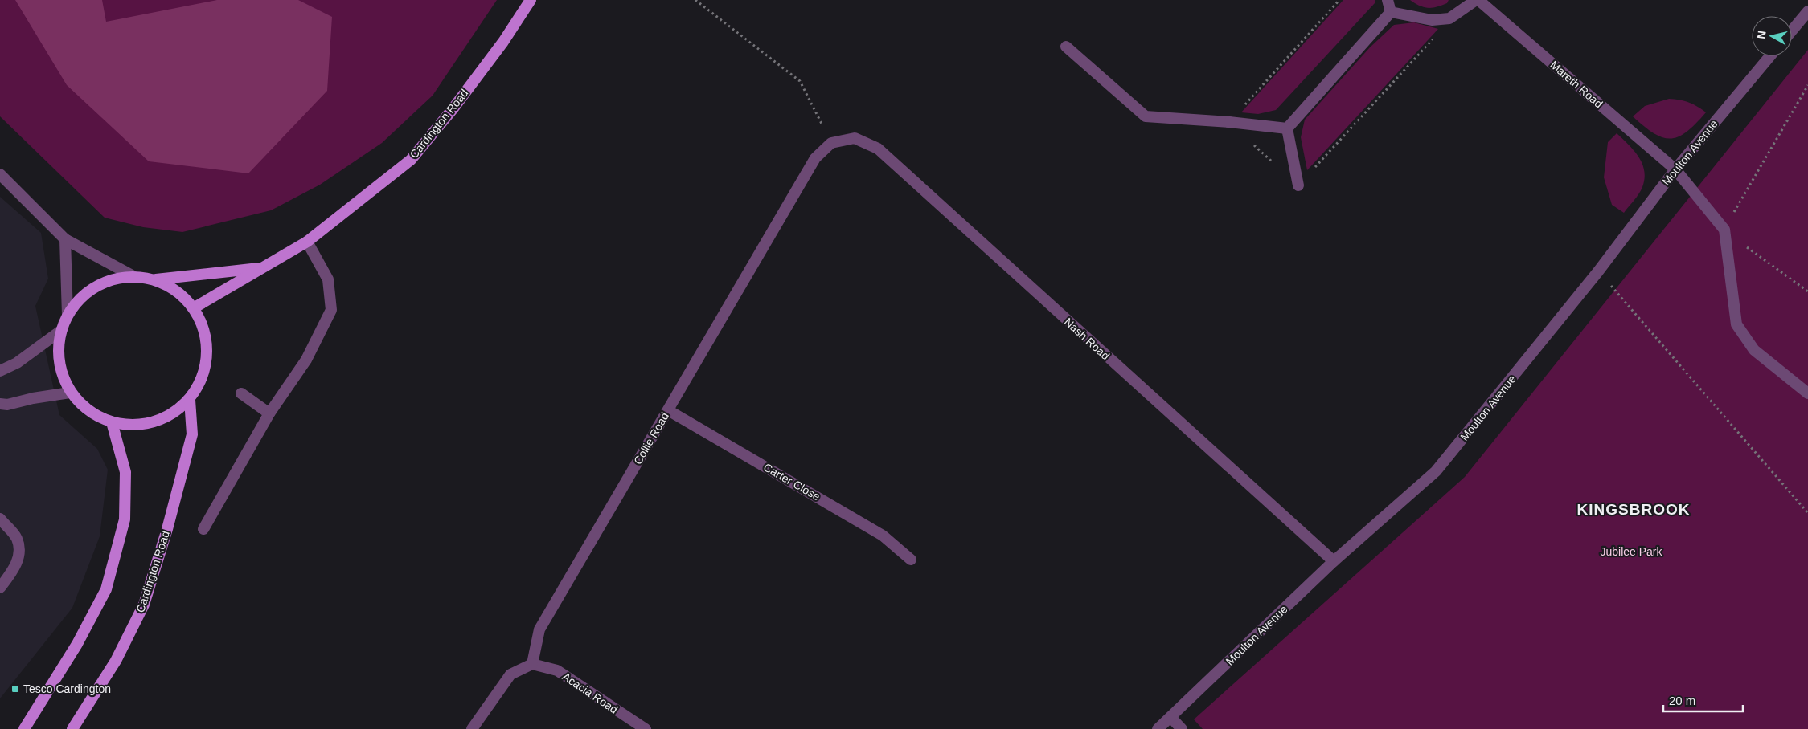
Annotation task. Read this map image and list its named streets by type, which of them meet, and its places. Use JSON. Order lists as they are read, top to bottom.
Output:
{
  "streets": {
    "main road": ["Cardington Road"],
    "street": [
      "Mareth Road",
      "Moulton Avenue",
      "Nash Road",
      "Collie Road",
      "Carter Close",
      "Acacia Road"
    ]
  },
  "crossings": [
    ["Mareth Road", "Moulton Avenue"],
    ["Moulton Avenue", "Nash Road"],
    ["Nash Road", "Collie Road"],
    ["Collie Road", "Carter Close"],
    ["Collie Road", "Acacia Road"]
  ],
  "districts": ["KINGSBROOK"],
  "parks": ["Jubilee Park"],
  "places": {
    "transit": ["Tesco Cardington"]
  },
  "scale_bar": "20 m",
  "north": "left"
}
